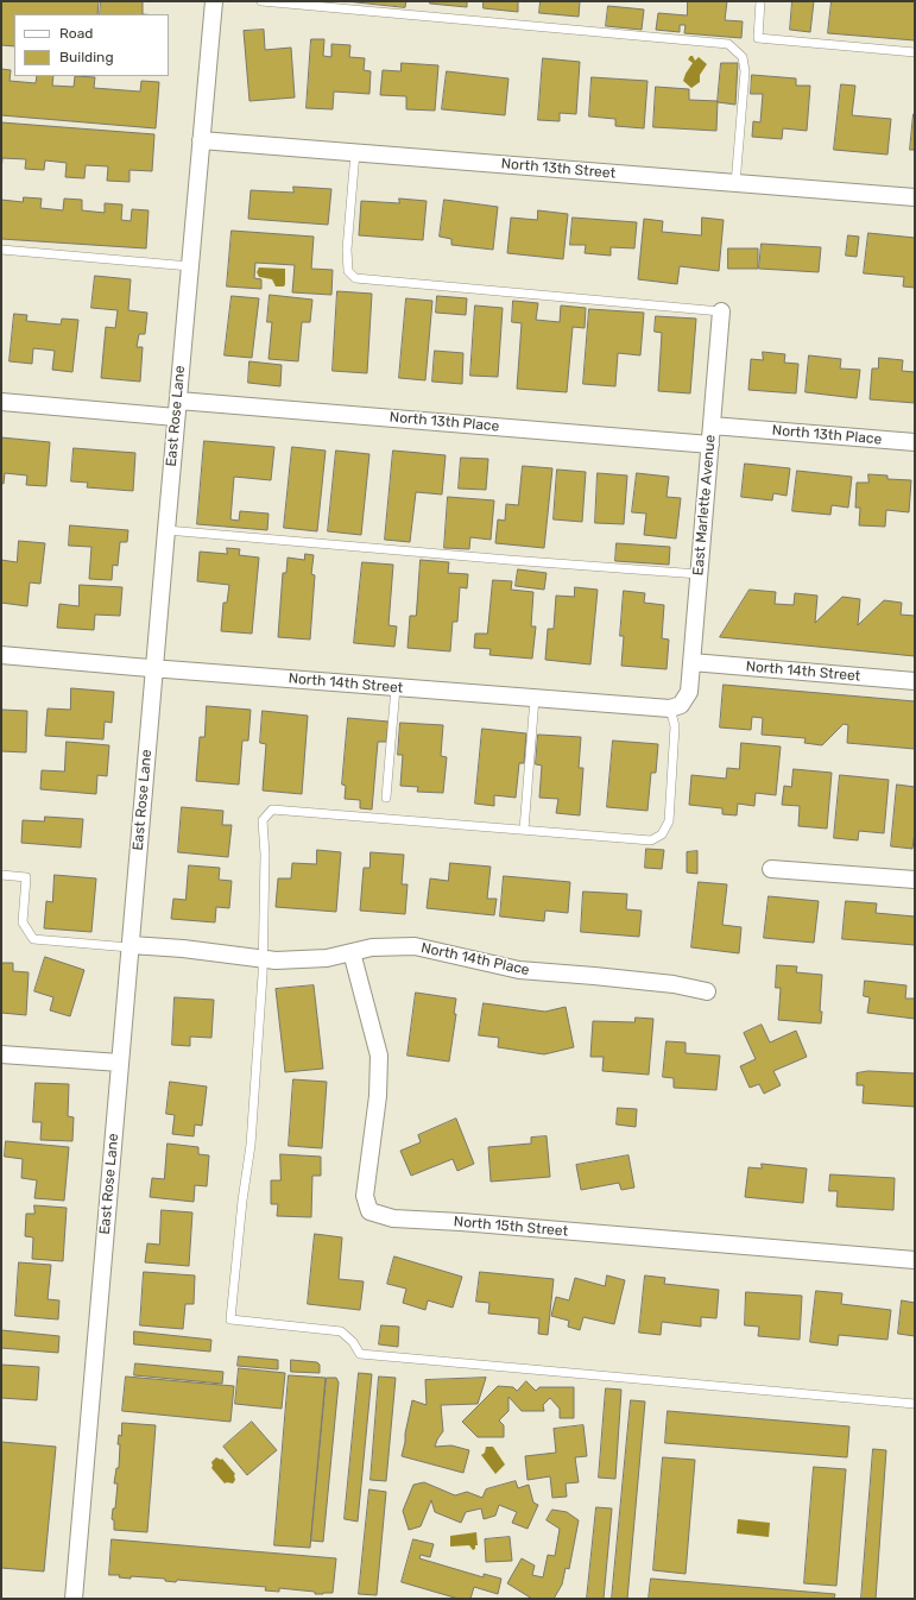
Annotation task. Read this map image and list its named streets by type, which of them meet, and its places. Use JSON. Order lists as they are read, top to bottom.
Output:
{
  "streets": {
    "street": [
      "North 13th Street",
      "East Rose Lane",
      "North 13th Place",
      "East Marlette Avenue",
      "North 14th Street",
      "North 14th Place",
      "North 15th Street"
    ]
  },
  "crossings": [
    ["North 13th Street", "East Rose Lane"],
    ["East Rose Lane", "North 13th Place"],
    ["East Rose Lane", "North 14th Street"],
    ["East Rose Lane", "North 14th Place"],
    ["North 13th Place", "East Marlette Avenue"],
    ["East Marlette Avenue", "North 14th Street"],
    ["North 14th Place", "North 15th Street"]
  ],
  "legend": ["Road", "Building"]
}
